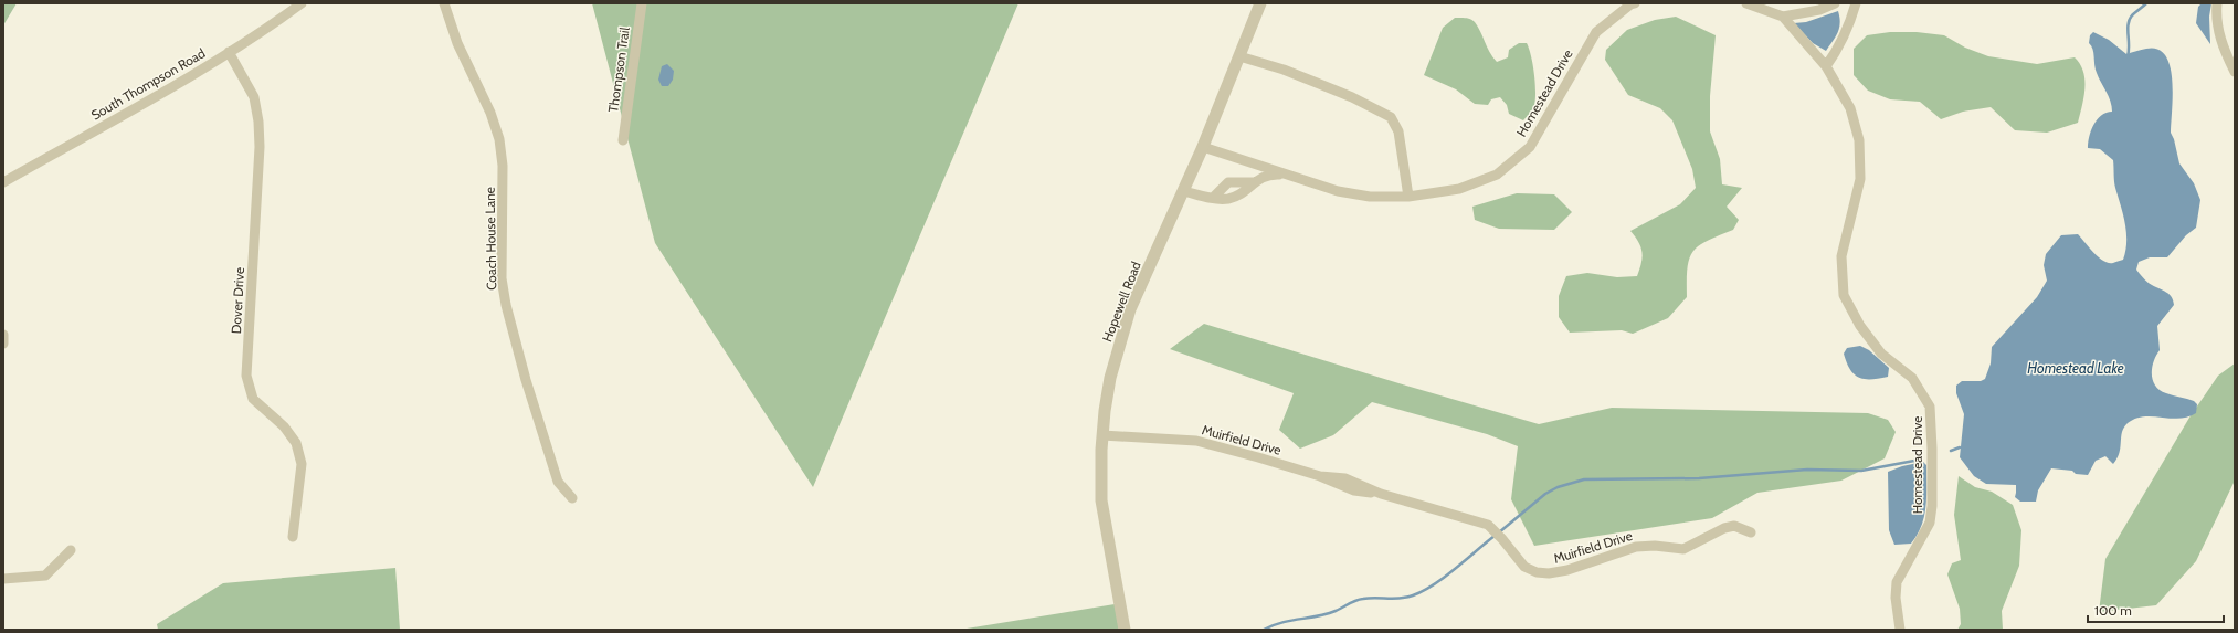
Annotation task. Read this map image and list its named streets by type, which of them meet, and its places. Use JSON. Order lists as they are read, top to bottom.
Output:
{
  "streets": {
    "street": [
      "Thompson Trail",
      "South Thompson Road",
      "Homestead Drive",
      "Coach House Lane",
      "Dover Drive",
      "Hopewell Road",
      "Muirfield Drive"
    ]
  },
  "crossings": [
    ["South Thompson Road", "Dover Drive"],
    ["Homestead Drive", "Hopewell Road"],
    ["Hopewell Road", "Muirfield Drive"]
  ],
  "water": ["Homestead Lake"],
  "scale_bar": "100 m"
}
